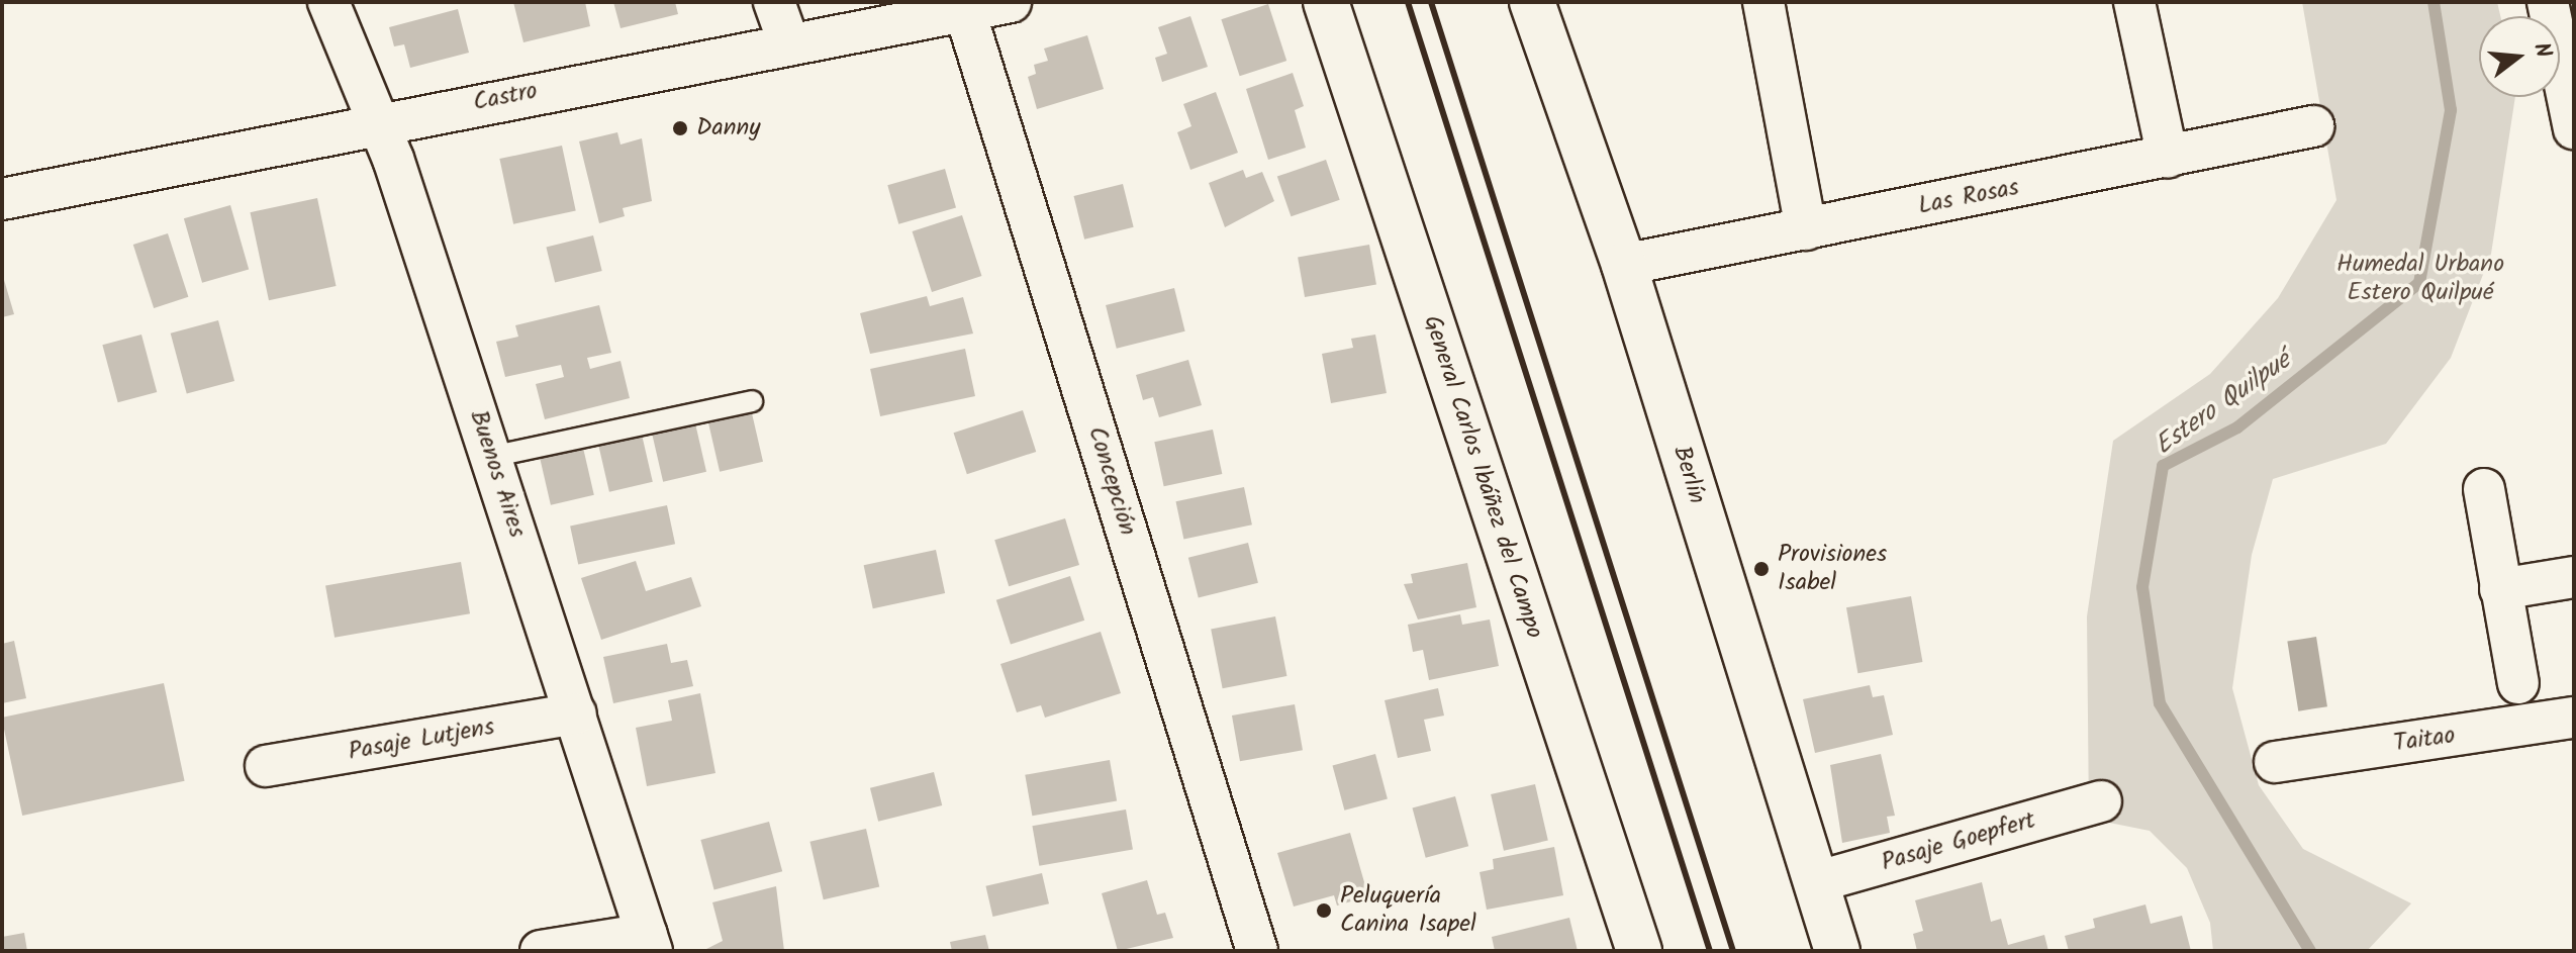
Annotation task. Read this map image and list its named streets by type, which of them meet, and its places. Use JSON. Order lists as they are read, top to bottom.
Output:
{
  "streets": {
    "main road": ["Berlín", "General Carlos Ibáñez del Campo"],
    "street": [
      "Castro",
      "Las Rosas",
      "Buenos Aires",
      "Concepción",
      "Pasaje Lutjens",
      "Taitao",
      "Pasaje Goepfert"
    ]
  },
  "crossings": [
    ["Castro", "Buenos Aires"],
    ["Castro", "Concepción"],
    ["Las Rosas", "Berlín"],
    ["Buenos Aires", "Pasaje Lutjens"],
    ["Berlín", "Pasaje Goepfert"]
  ],
  "water": ["Estero Quilpué"],
  "parks": ["Humedal Urbano Estero Quilpué"],
  "places": ["Danny", "Provisiones Isabel", "Peluquería Canina Isapel"],
  "north": "right"
}
